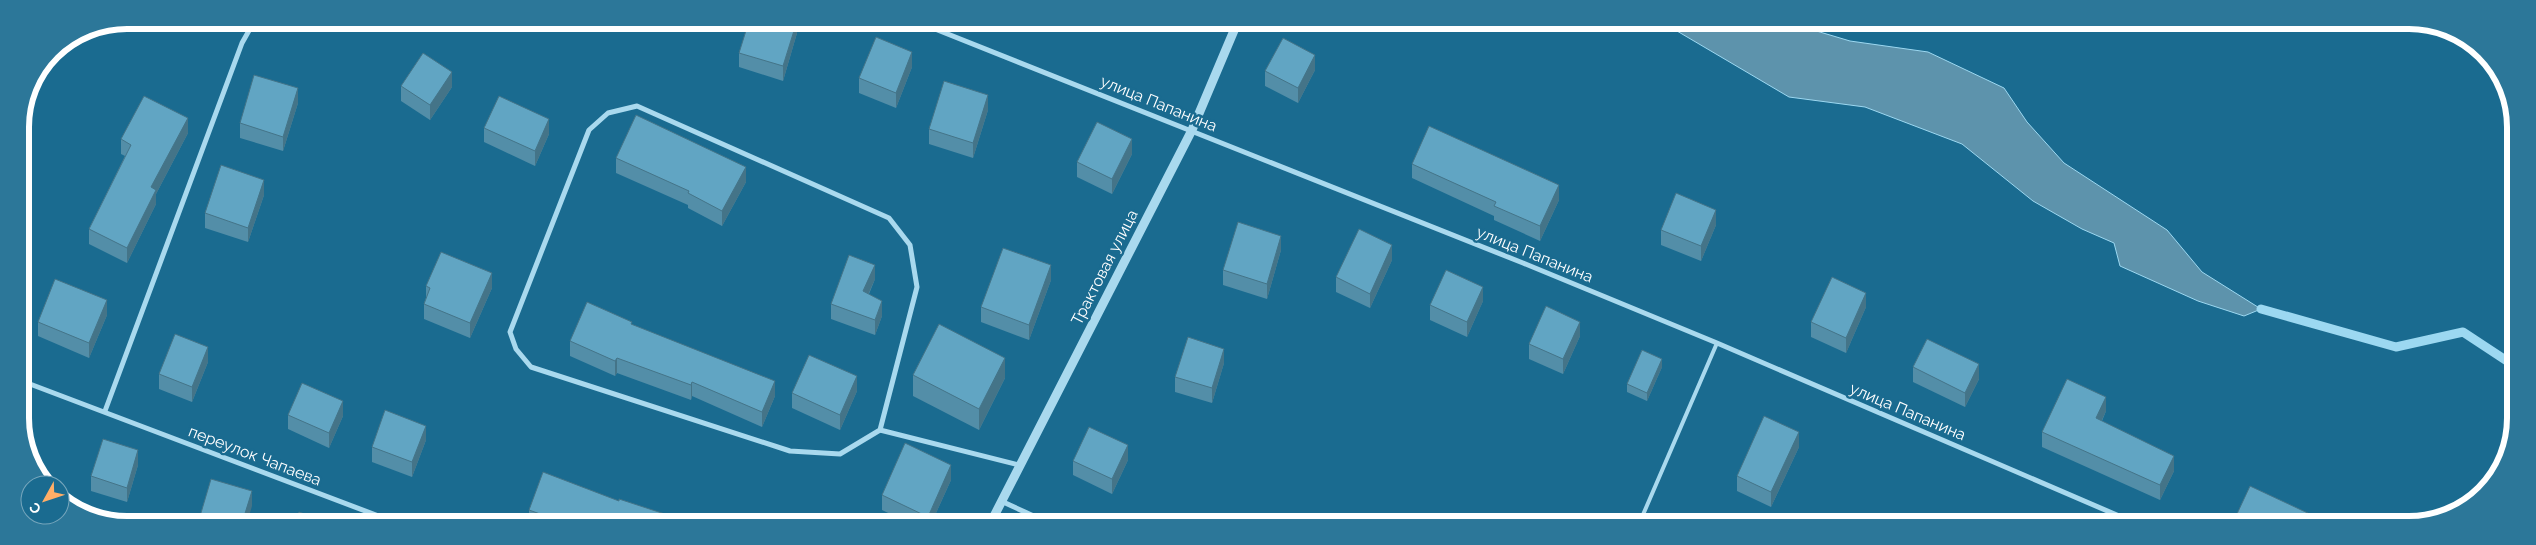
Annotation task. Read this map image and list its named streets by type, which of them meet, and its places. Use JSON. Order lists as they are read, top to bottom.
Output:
{
  "streets": {
    "street": ["улица Папанина", "Трактовая улица", "переулок Чапаева"]
  },
  "crossings": [
    ["улица Папанина", "Трактовая улица"]
  ],
  "north": "bottom left"
}
